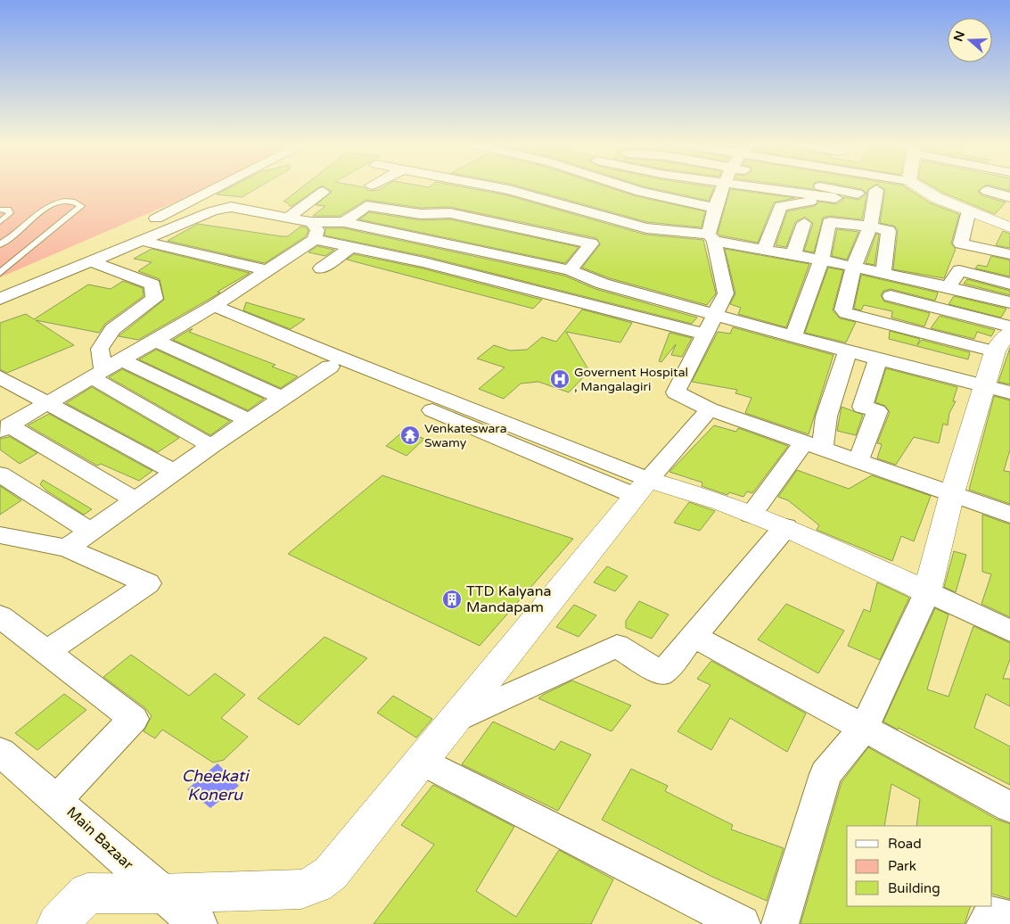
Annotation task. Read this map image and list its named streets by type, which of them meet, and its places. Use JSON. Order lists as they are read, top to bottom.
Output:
{
  "streets": {
    "street": ["Main Bazaar"]
  },
  "water": ["Cheekati Koneru"],
  "places": {
    "hospital": ["Governent Hospital , Mangalagiri"],
    "temple": ["Venkateswara Swamy"],
    "building": ["TTD Kalyana Mandapam"]
  },
  "legend": ["Road", "Park", "Building"],
  "north": "left"
}
